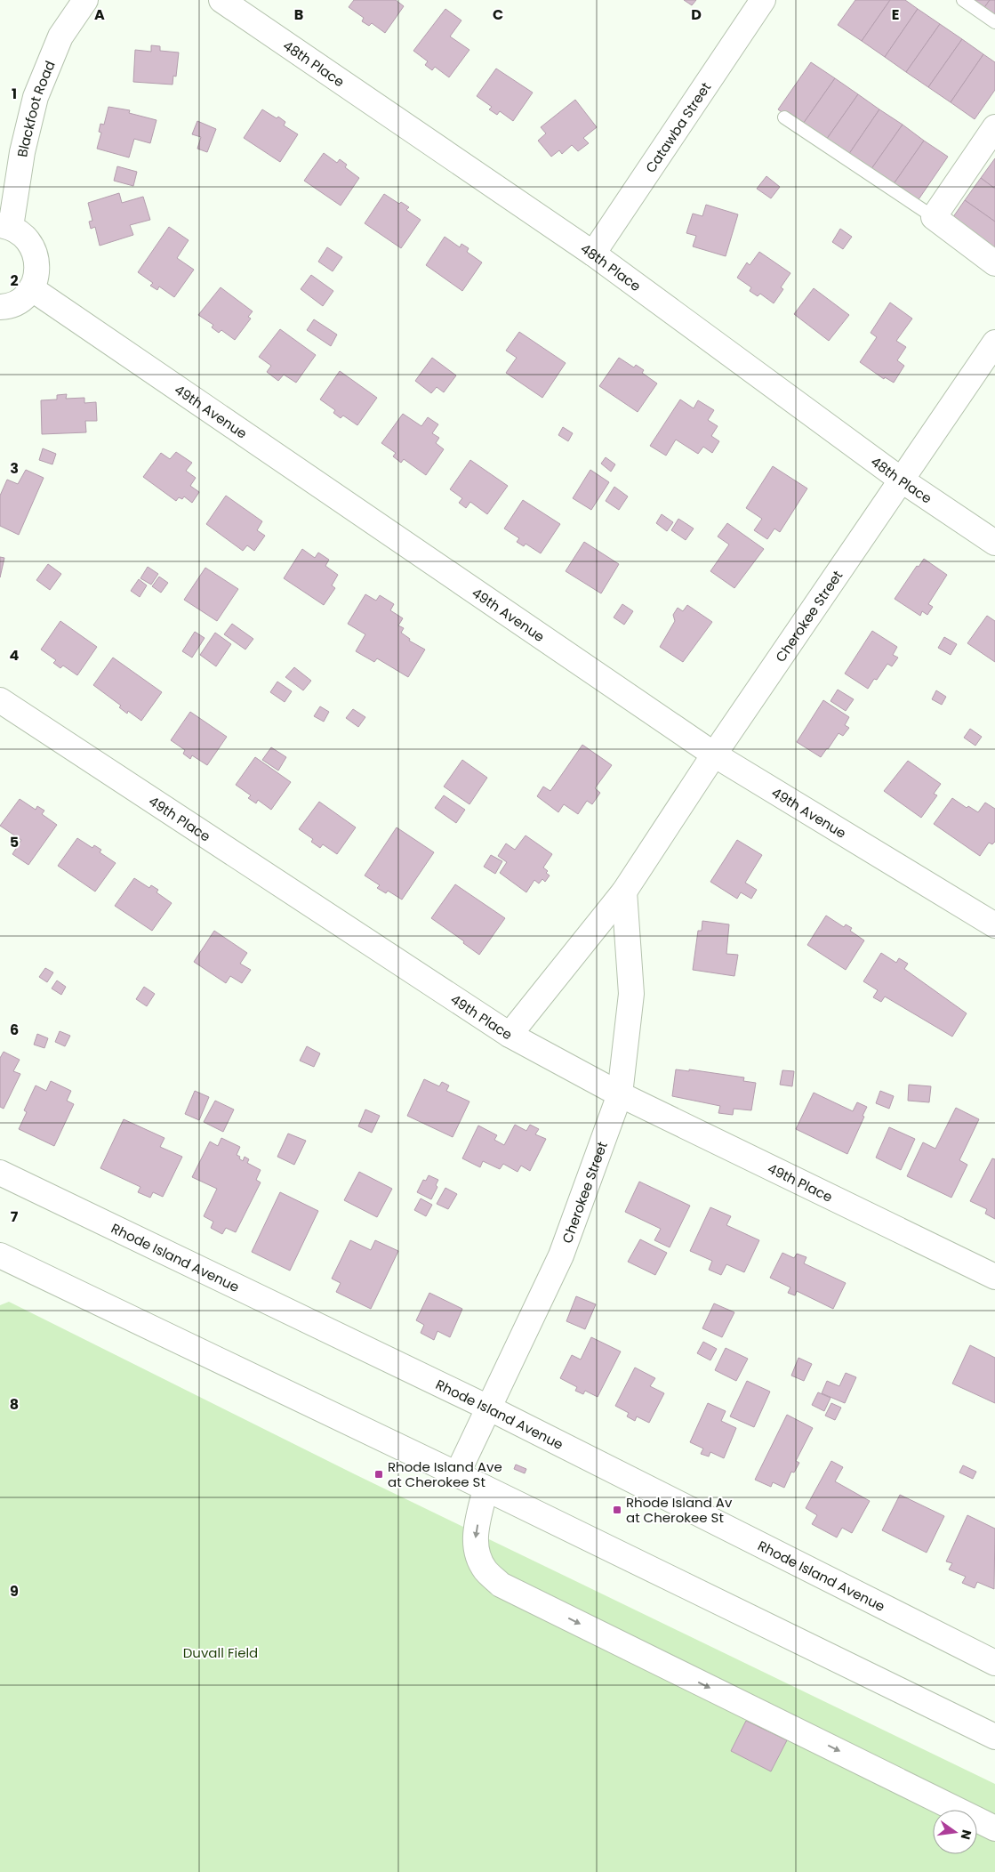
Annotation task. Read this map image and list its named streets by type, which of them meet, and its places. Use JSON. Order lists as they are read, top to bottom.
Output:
{
  "streets": {
    "street": [
      "48th Place",
      "Blackfoot Road",
      "Catawba Street",
      "49th Avenue",
      "Cherokee Street",
      "49th Place",
      "Rhode Island Avenue"
    ]
  },
  "crossings": [
    ["48th Place", "Catawba Street"],
    ["48th Place", "Cherokee Street"],
    ["Blackfoot Road", "49th Avenue"],
    ["49th Avenue", "Cherokee Street"],
    ["Cherokee Street", "49th Place"],
    ["Cherokee Street", "Rhode Island Avenue"]
  ],
  "parks": ["Duvall Field"],
  "places": {
    "transit": ["Rhode Island Ave at Cherokee St", "Rhode Island Av at Cherokee St"]
  },
  "north": "right",
  "grid": {
    "columns": [
      "A",
      "B",
      "C",
      "D",
      "E"
    ],
    "rows": [
      "1",
      "2",
      "3",
      "4",
      "5",
      "6",
      "7",
      "8",
      "9"
    ]
  }
}
